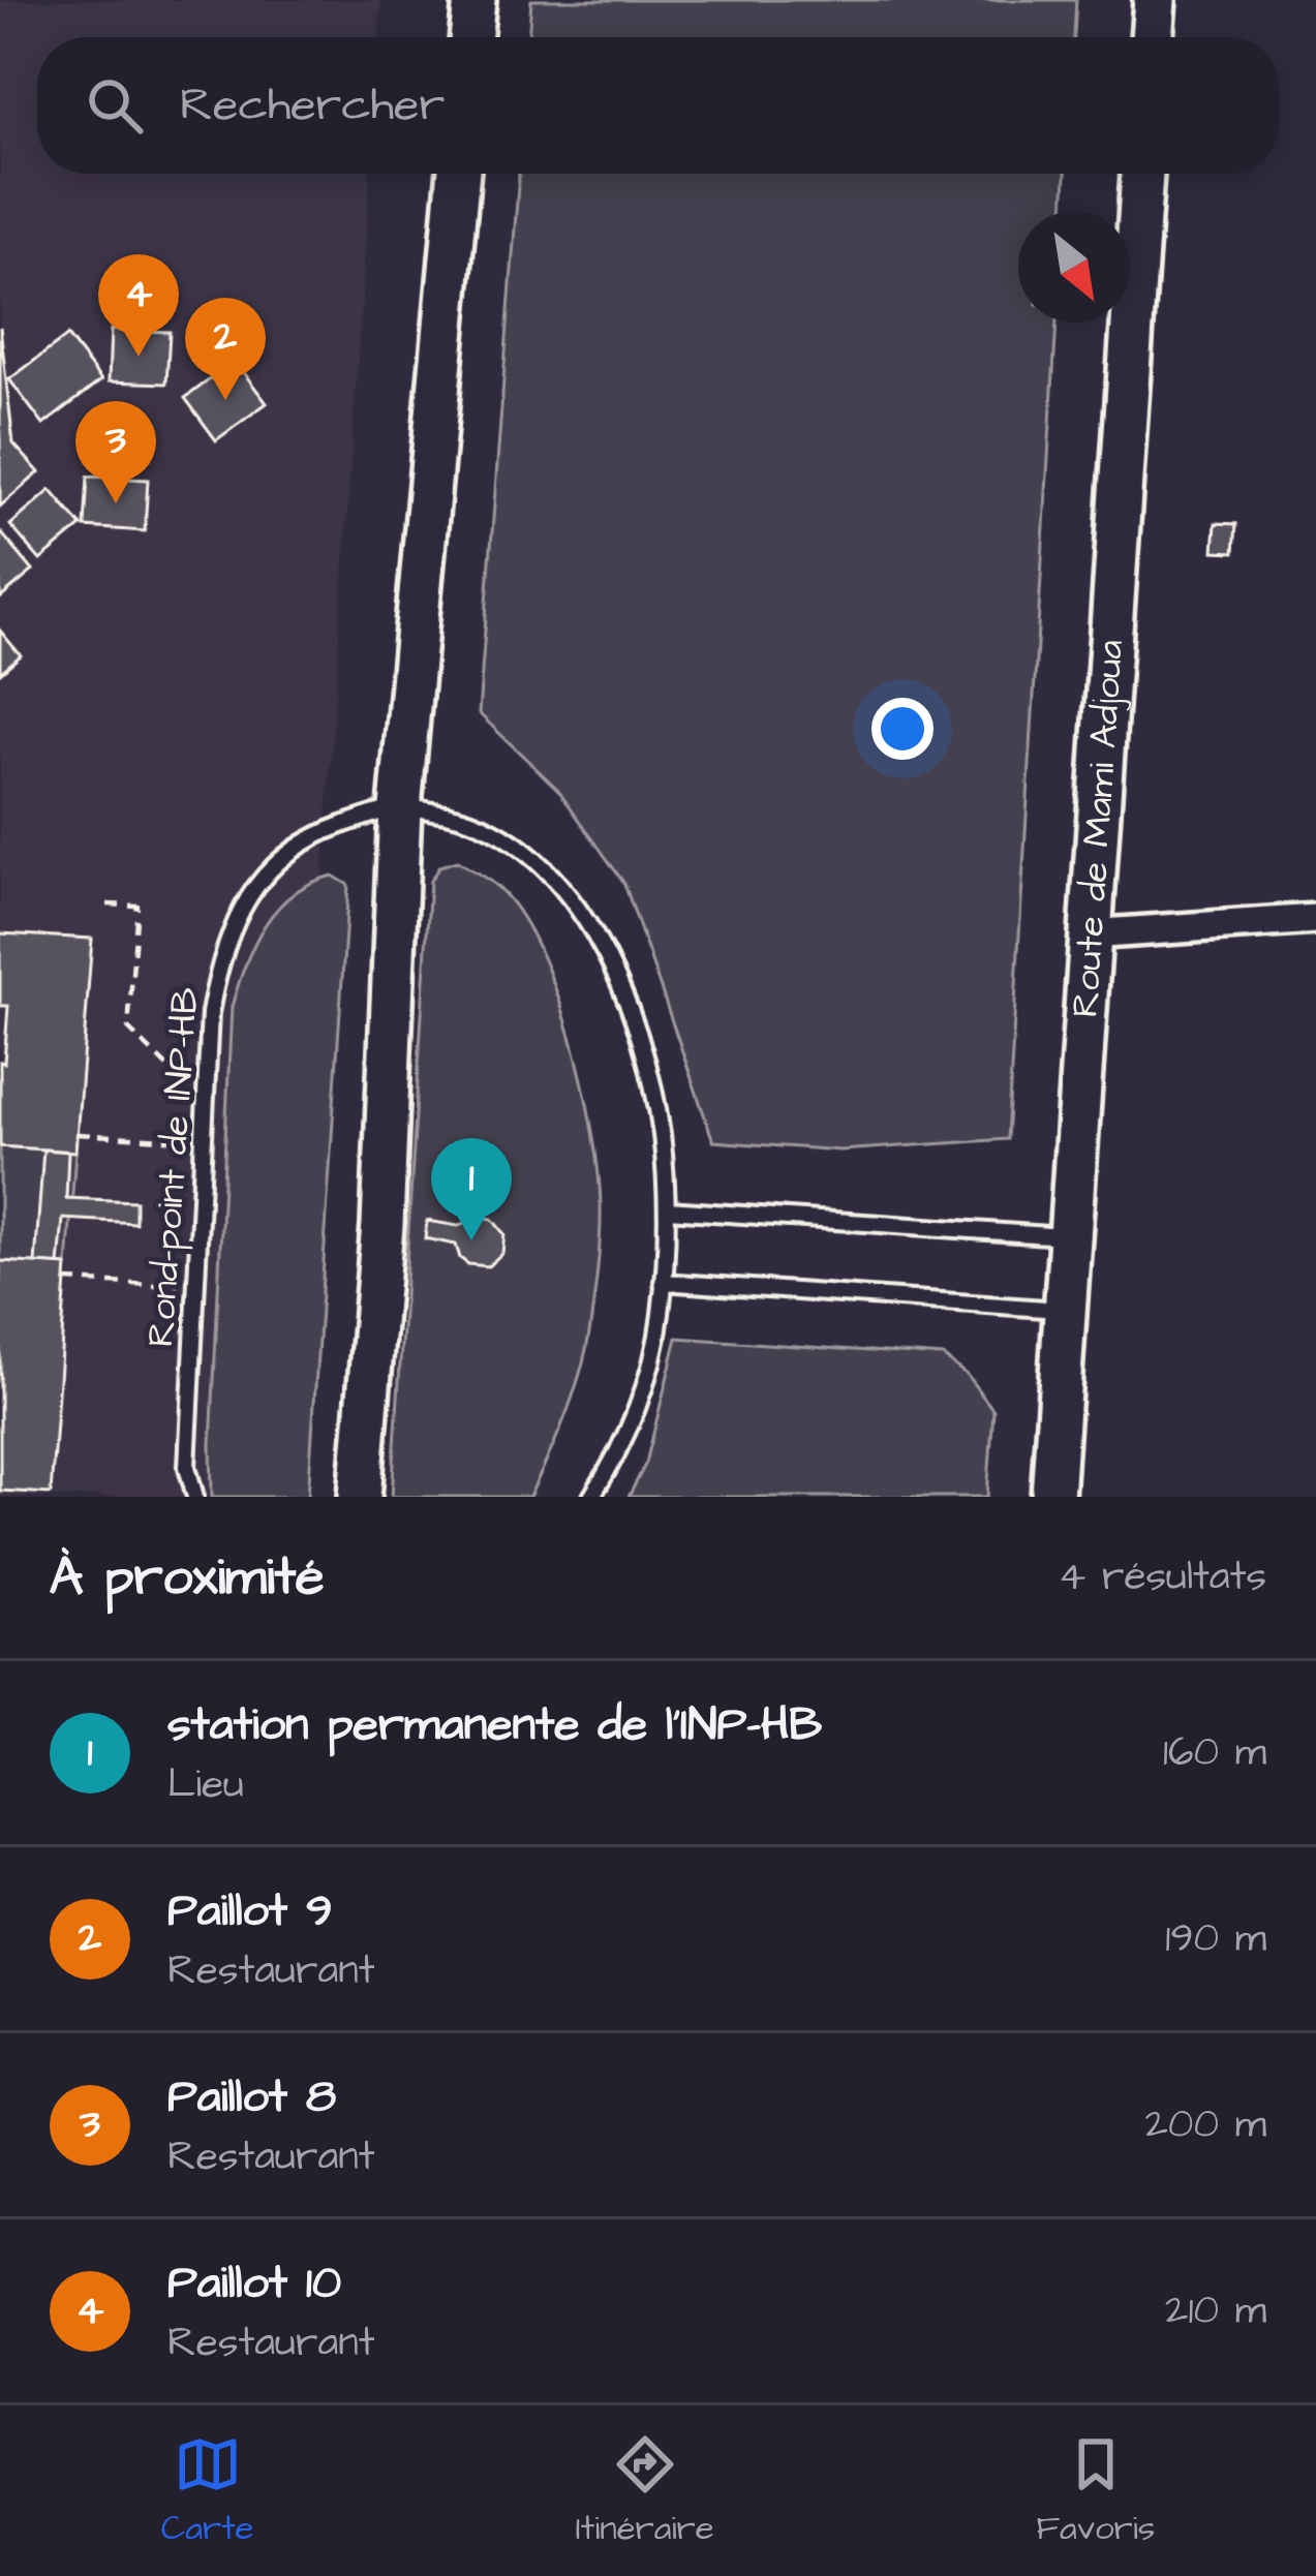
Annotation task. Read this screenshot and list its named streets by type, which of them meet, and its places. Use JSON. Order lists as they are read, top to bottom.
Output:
{
  "streets": {
    "street": ["Route de Mami Adjoua"],
    "lane": ["Rond-point de INP-HB"]
  },
  "north": "bottom right",
  "page": {
    "search": "Rechercher",
    "pins": [
      "4",
      "2",
      "3",
      "1"
    ],
    "heading": ["À proximité", "4 résultats"],
    "list": [
      {
        "mark": "1",
        "name": "station permanente de l'INP-HB",
        "note": "Lieu",
        "value": "160 m"
      },
      {
        "mark": "2",
        "name": "Paillot 9",
        "note": "Restaurant",
        "value": "190 m"
      },
      {
        "mark": "3",
        "name": "Paillot 8",
        "note": "Restaurant",
        "value": "200 m"
      },
      {
        "mark": "4",
        "name": "Paillot 10",
        "note": "Restaurant",
        "value": "210 m"
      }
    ],
    "nav": ["Carte", "Itinéraire", "Favoris"]
  }
}
